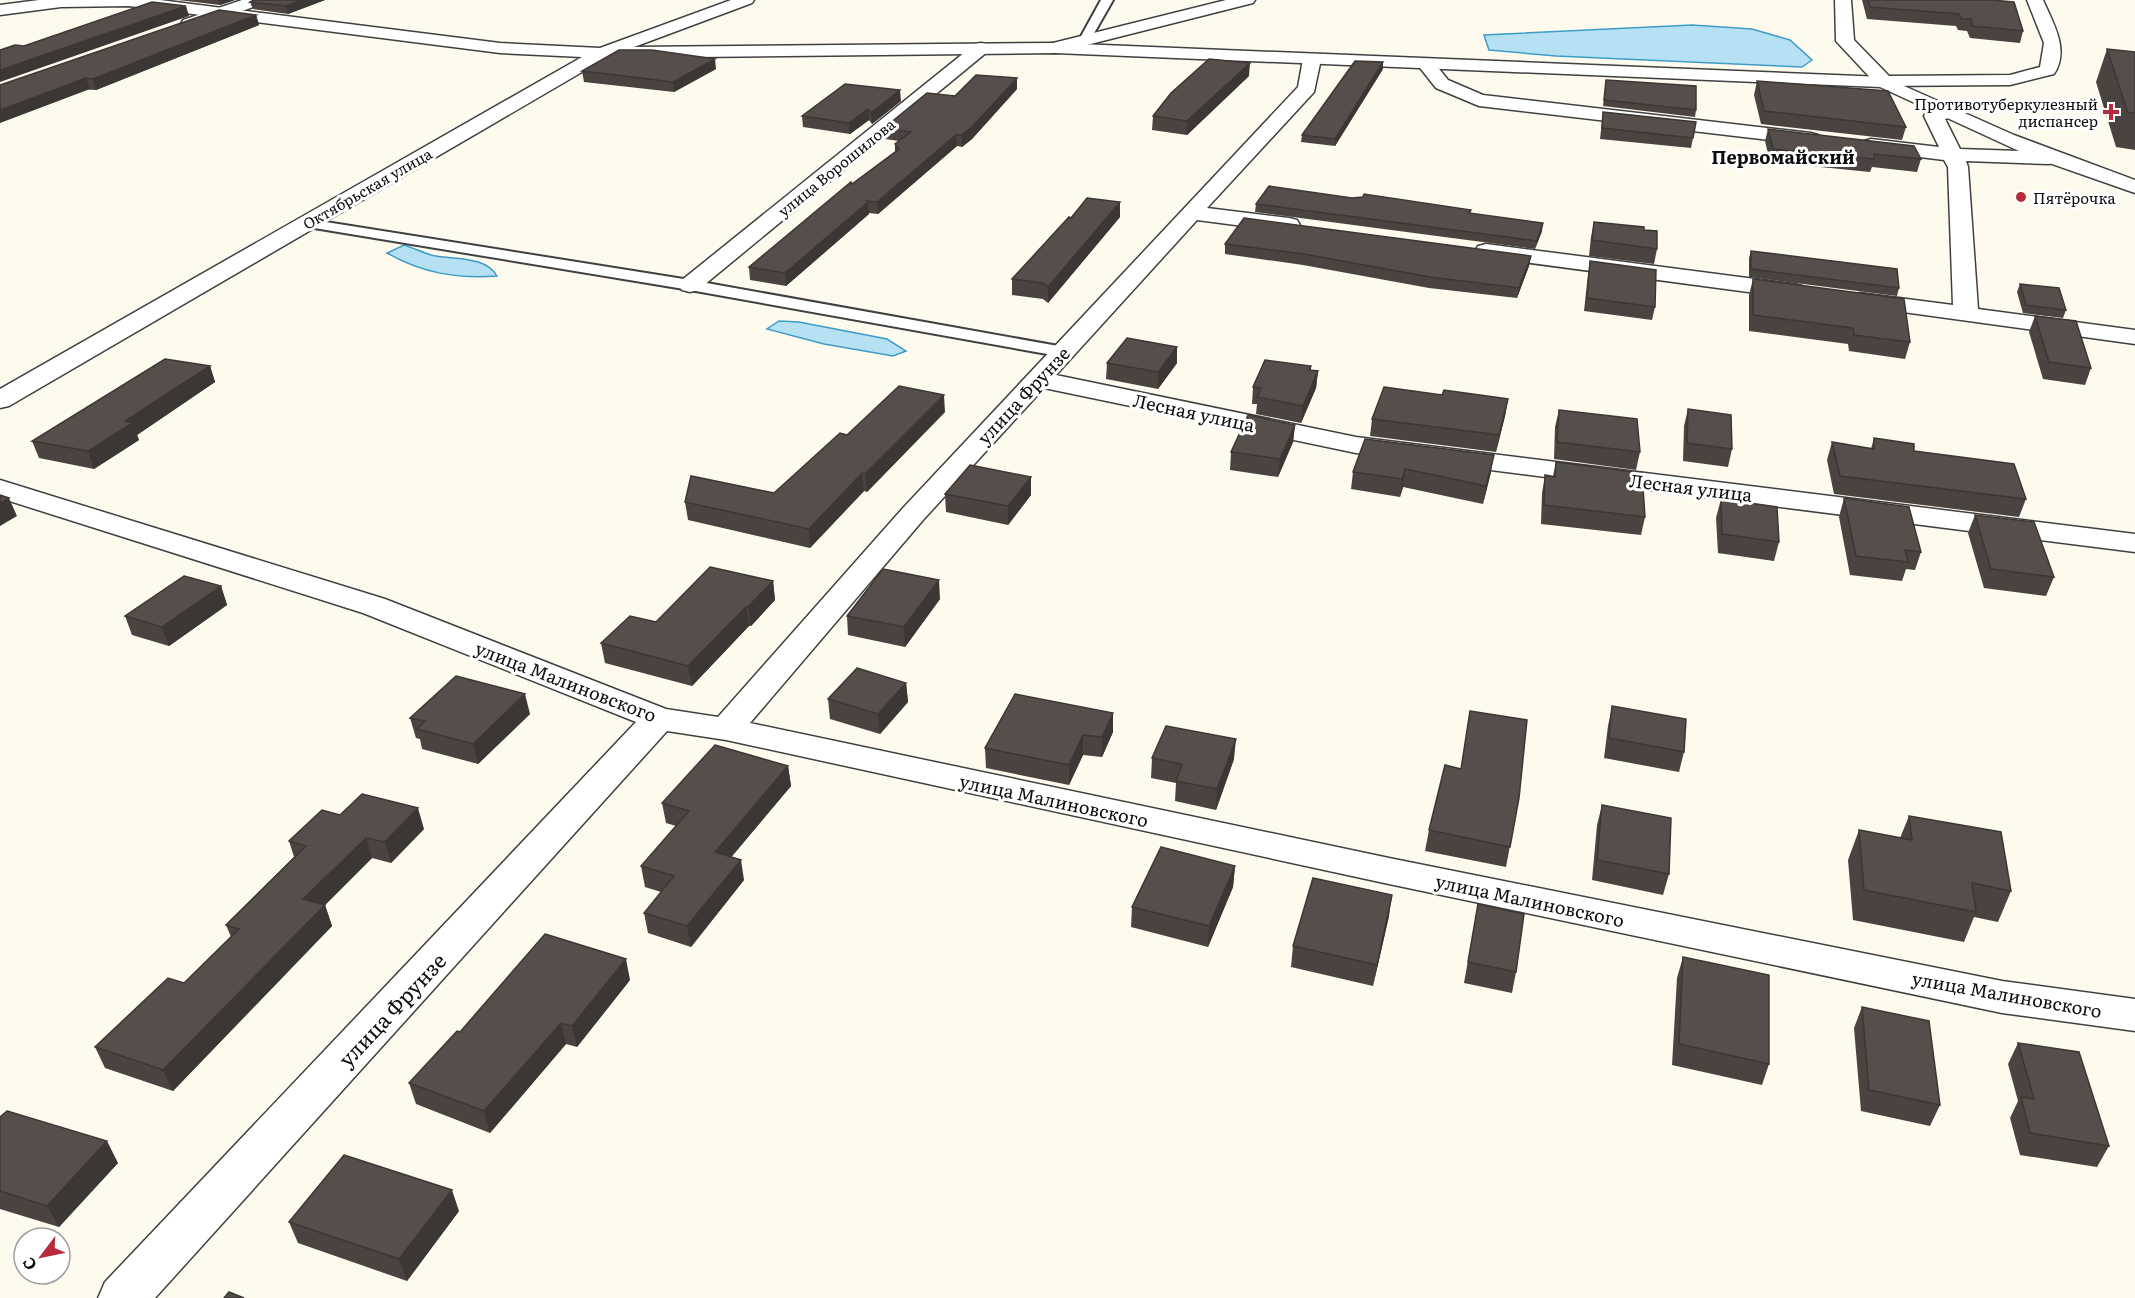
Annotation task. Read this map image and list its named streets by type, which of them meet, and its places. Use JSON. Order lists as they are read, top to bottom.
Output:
{
  "streets": {
    "street": [
      "улица Ворошилова",
      "Октябрьская улица",
      "улица Фрунзе",
      "Лесная улица",
      "улица Малиновского"
    ]
  },
  "crossings": [
    ["улица Фрунзе", "Лесная улица"],
    ["улица Фрунзе", "улица Малиновского"]
  ],
  "districts": ["Первомайский"],
  "places": {
    "health": ["Противотуберкулезный диспансер"],
    "other": ["Пятёрочка"]
  },
  "north": "bottom left"
}
